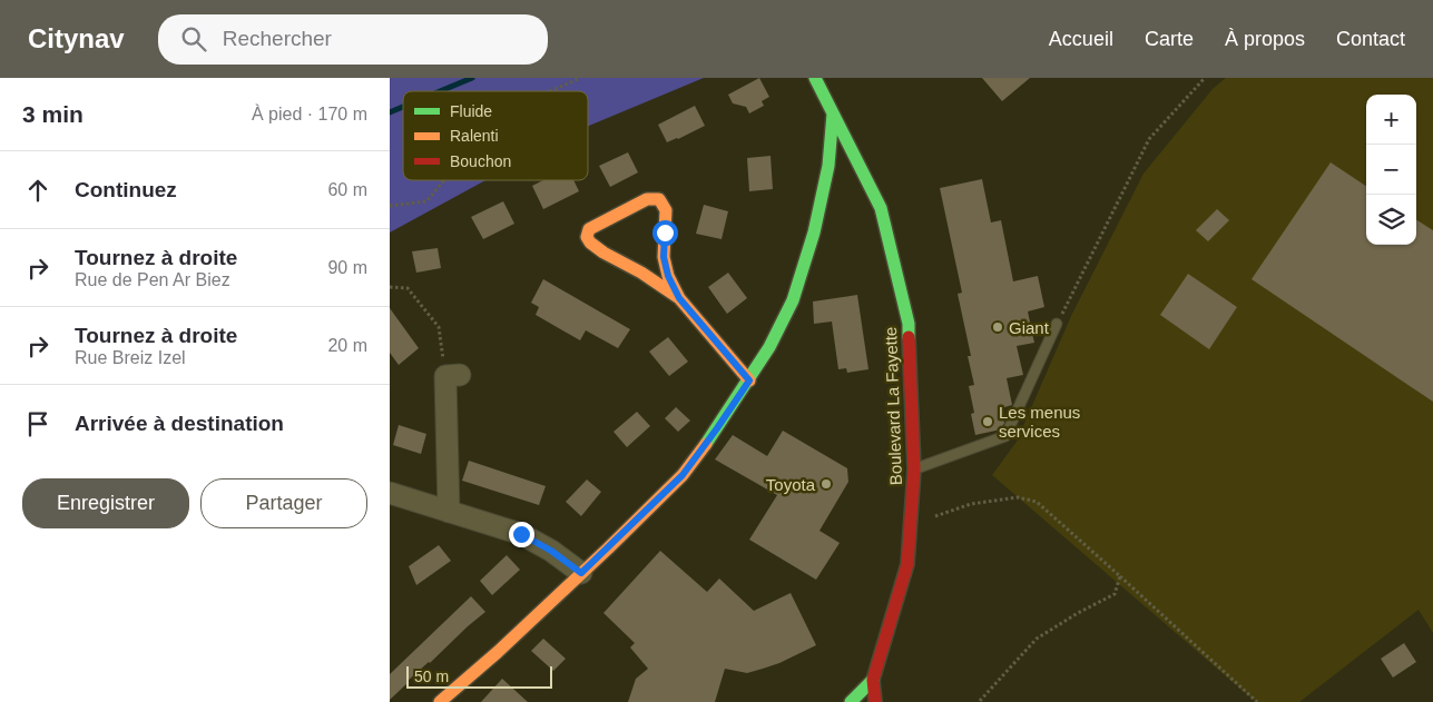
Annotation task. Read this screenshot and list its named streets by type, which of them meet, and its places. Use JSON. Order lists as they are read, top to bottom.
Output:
{
  "streets": {
    "street": ["Boulevard La Fayette"]
  },
  "places": ["Giant", "Les menus services", "Toyota"],
  "legend": ["Fluide", "Ralenti", "Bouchon"],
  "scale_bar": "50 m",
  "page": {
    "header": "Citynav",
    "search": "Rechercher",
    "nav": [
      "Accueil",
      "Carte",
      "À propos",
      "Contact"
    ],
    "heading": ["3 min", "À pied · 170 m"],
    "map_buttons": ["+", "−"],
    "list": [
      ["Continuez", "60 m"],
      ["Tournez à droite", "Rue de Pen Ar Biez", "90 m"],
      ["Tournez à droite", "Rue Breiz Izel", "20 m"],
      "Arrivée à destination"
    ],
    "buttons": ["Enregistrer", "Partager"],
    "scale": "50 m"
  }
}
